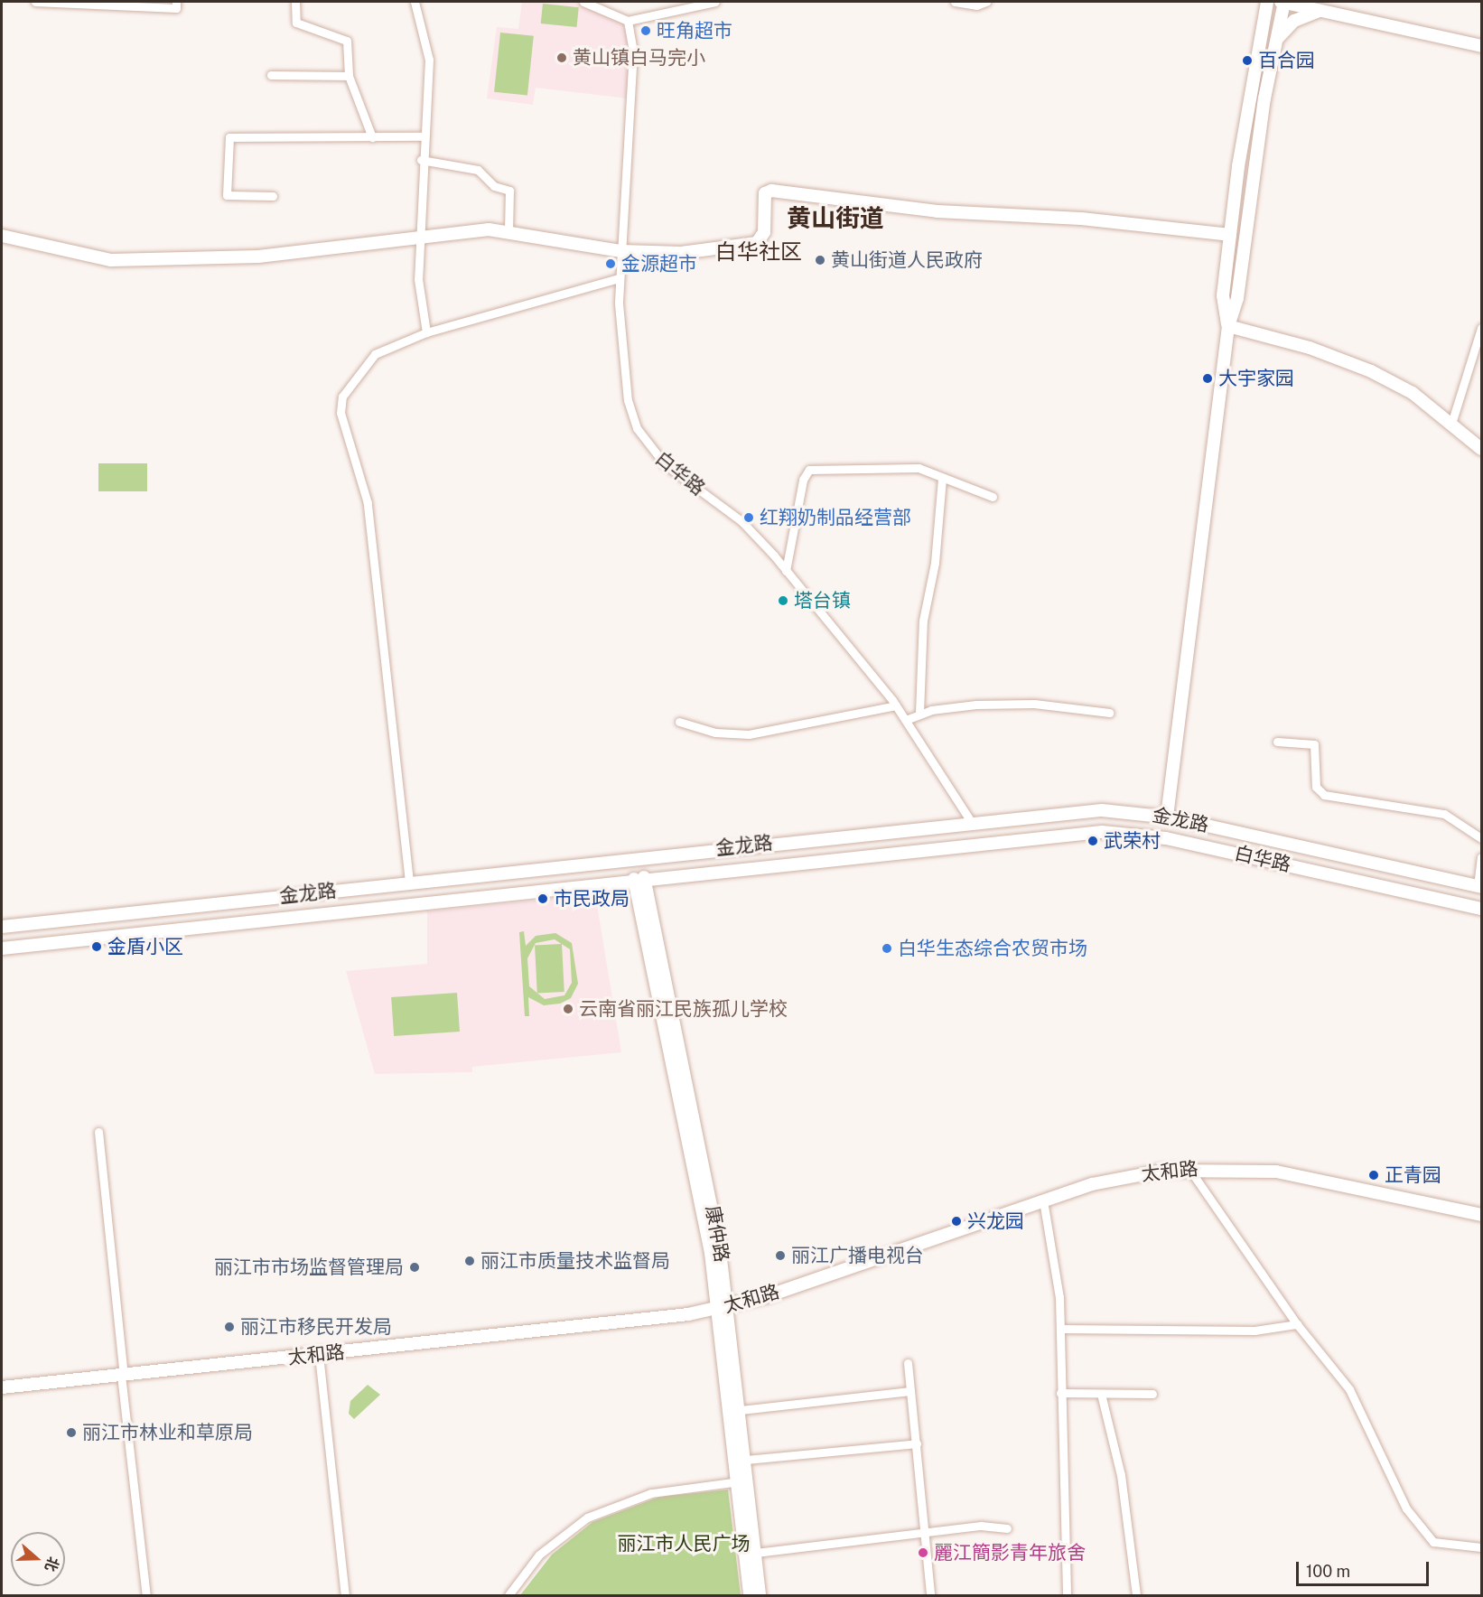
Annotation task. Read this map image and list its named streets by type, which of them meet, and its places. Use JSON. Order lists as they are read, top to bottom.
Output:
{
  "streets": {
    "main road": [
      "白华路",
      "金龙路",
      "太和路",
      "康仲路"
    ]
  },
  "crossings": [
    ["白华路", "金龙路"],
    ["金龙路", "康仲路"],
    ["太和路", "康仲路"]
  ],
  "districts": ["黄山街道", "白华社区"],
  "parks": ["丽江市人民广场"],
  "places": [
    "旺角超市",
    "黄山镇白马完小",
    "百合园",
    "黄山街道人民政府",
    "金源超市",
    "大宇家园",
    "红翔奶制品经营部",
    "塔台镇",
    "武荣村",
    "市民政局",
    "金盾小区",
    "白华生态综合农贸市场",
    "云南省丽江民族孤儿学校",
    "正青园",
    "兴龙园",
    "丽江广播电视台",
    "丽江市质量技术监督局",
    "丽江市市场监督管理局",
    "丽江市移民开发局",
    "丽江市林业和草原局",
    "麗江簡影青年旅舍"
  ],
  "scale_bar": "100 m",
  "north": "right"
}
